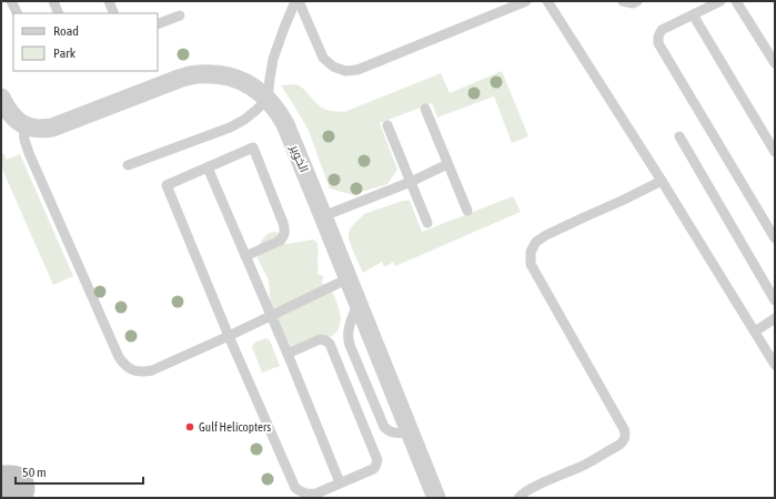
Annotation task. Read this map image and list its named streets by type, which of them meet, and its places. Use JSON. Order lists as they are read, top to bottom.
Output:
{
  "streets": {
    "street": ["الخوير"]
  },
  "places": ["Gulf Helicopters"],
  "legend": ["Road", "Park"],
  "scale_bar": "50 m"
}
